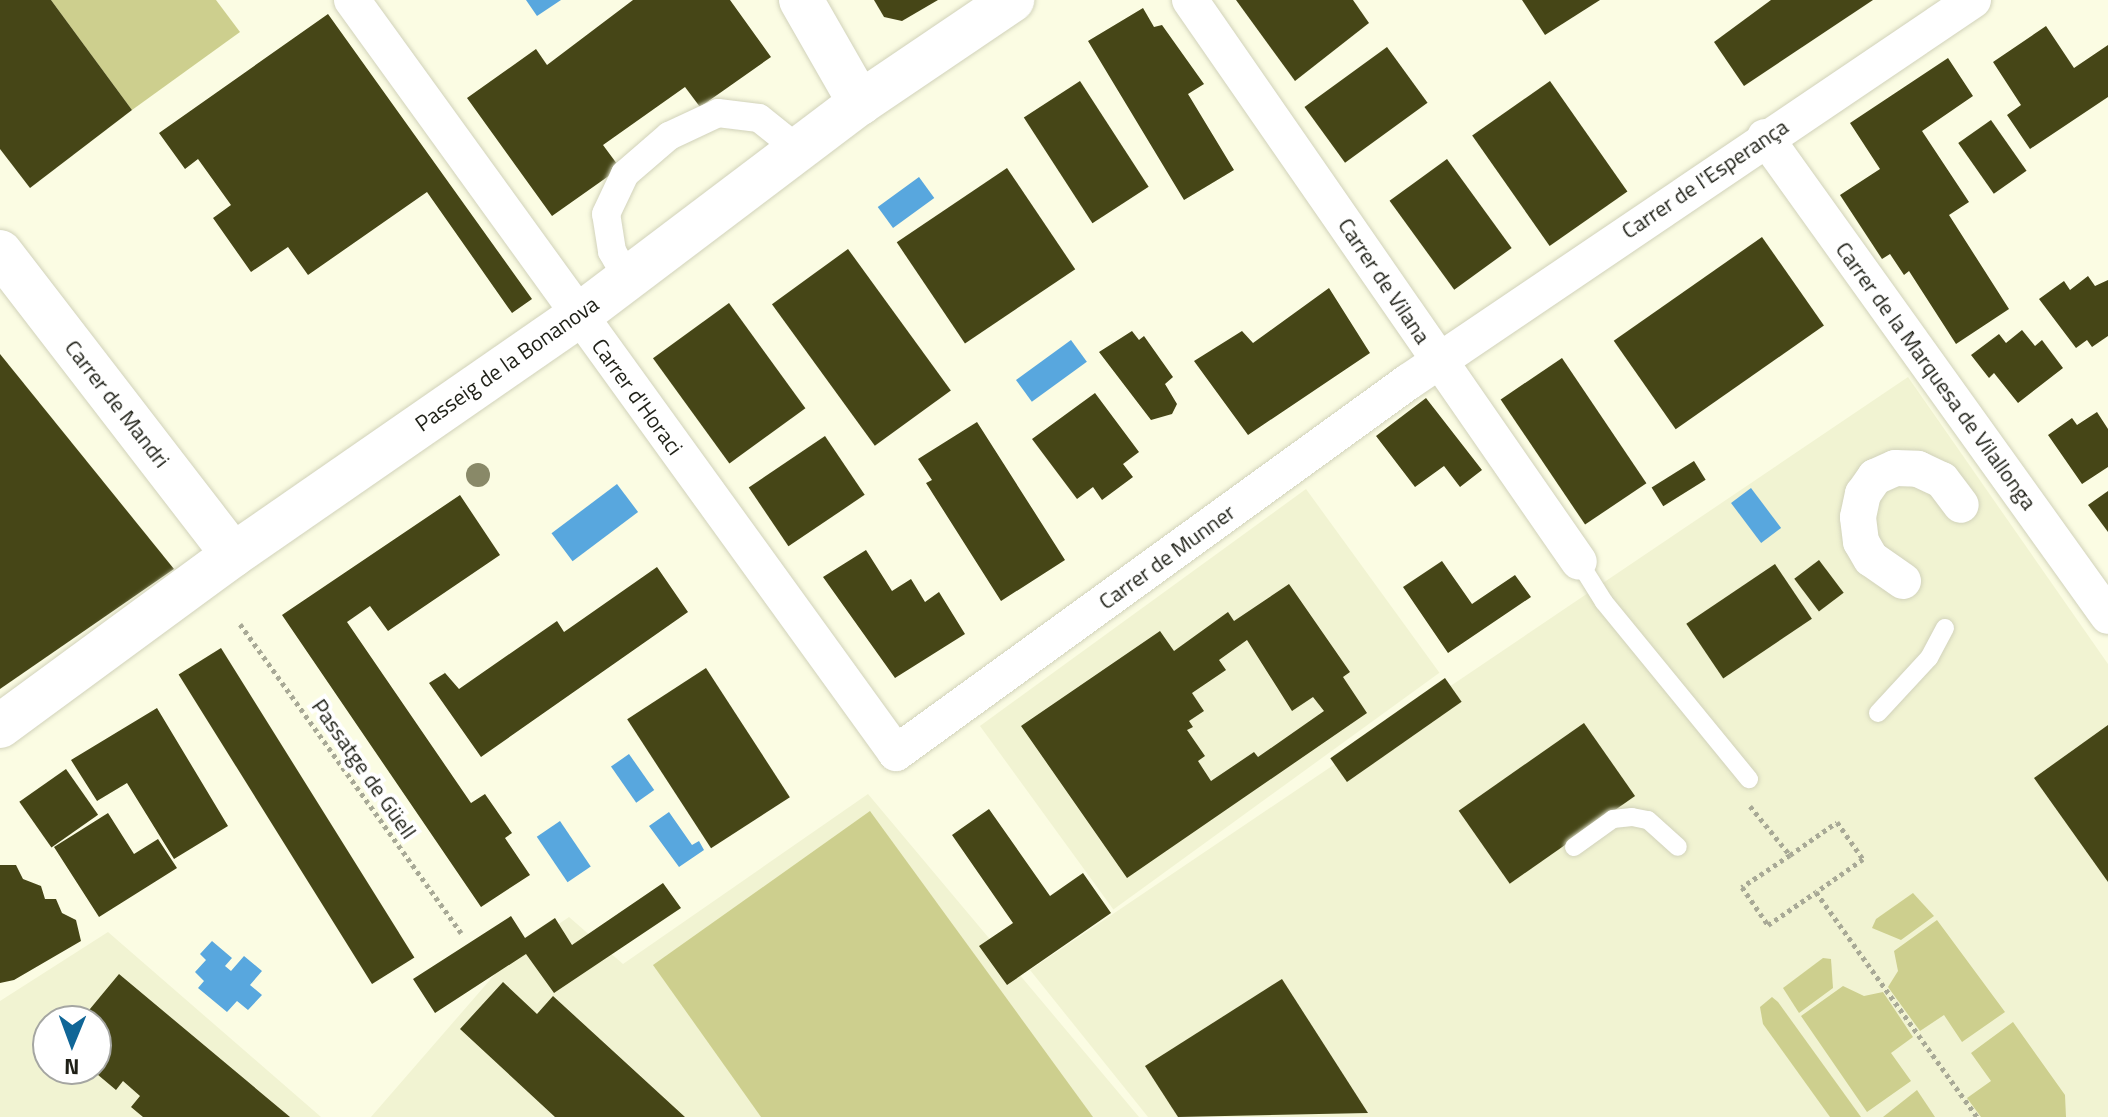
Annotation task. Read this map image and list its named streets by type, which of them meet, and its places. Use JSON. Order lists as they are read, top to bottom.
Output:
{
  "streets": {
    "street": [
      "Carrer de l'Esperança",
      "Carrer de Vilana",
      "Passeig de la Bonanova",
      "Carrer de la Marquesa de Vilallonga",
      "Carrer d'Horaci",
      "Carrer de Mandri",
      "Carrer de Munner"
    ],
    "path": ["Passatge de Güell"]
  },
  "crossings": [
    ["Carrer de l'Esperança", "Carrer de Vilana"],
    ["Carrer de l'Esperança", "Carrer de la Marquesa de Vilallonga"],
    ["Carrer de l'Esperança", "Carrer de Munner"],
    ["Carrer de Vilana", "Carrer de Munner"],
    ["Passeig de la Bonanova", "Carrer d'Horaci"],
    ["Passeig de la Bonanova", "Carrer de Mandri"],
    ["Carrer d'Horaci", "Carrer de Munner"]
  ],
  "north": "bottom"
}
